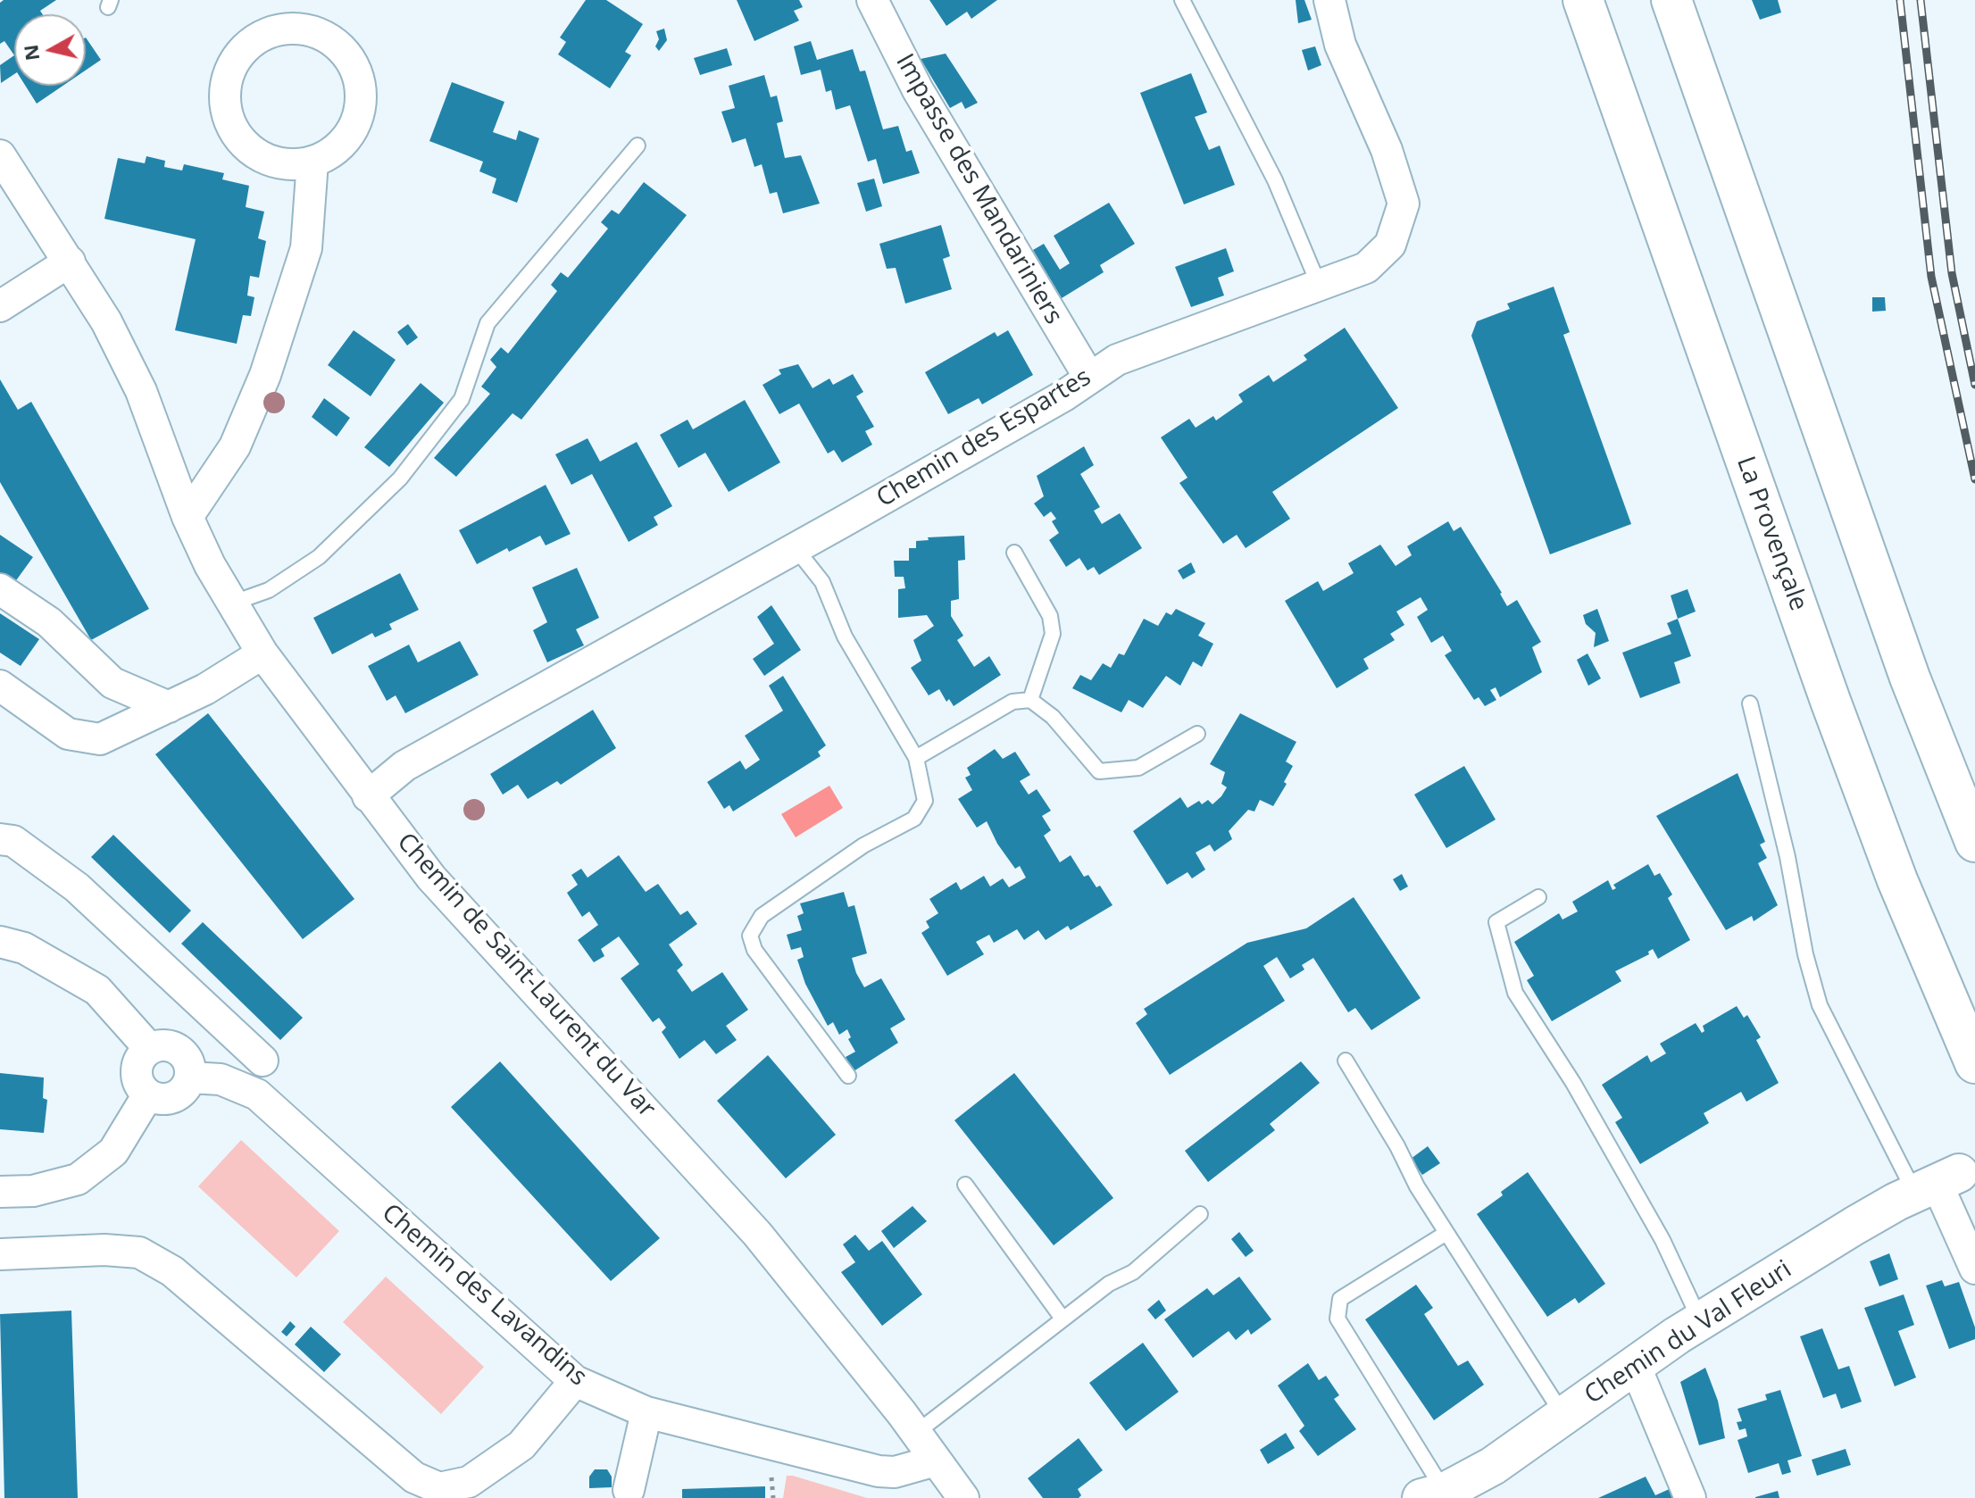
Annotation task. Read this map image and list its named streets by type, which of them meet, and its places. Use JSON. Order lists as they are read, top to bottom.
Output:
{
  "streets": {
    "highway": ["La Provençale"],
    "street": [
      "Impasse des Mandariniers",
      "Chemin des Espartes",
      "Chemin de Saint-Laurent du Var",
      "Chemin des Lavandins",
      "Chemin du Val Fleuri"
    ]
  },
  "crossings": [
    ["Impasse des Mandariniers", "Chemin des Espartes"],
    ["Chemin des Espartes", "Chemin de Saint-Laurent du Var"],
    ["Chemin de Saint-Laurent du Var", "Chemin des Lavandins"]
  ],
  "north": "left"
}
